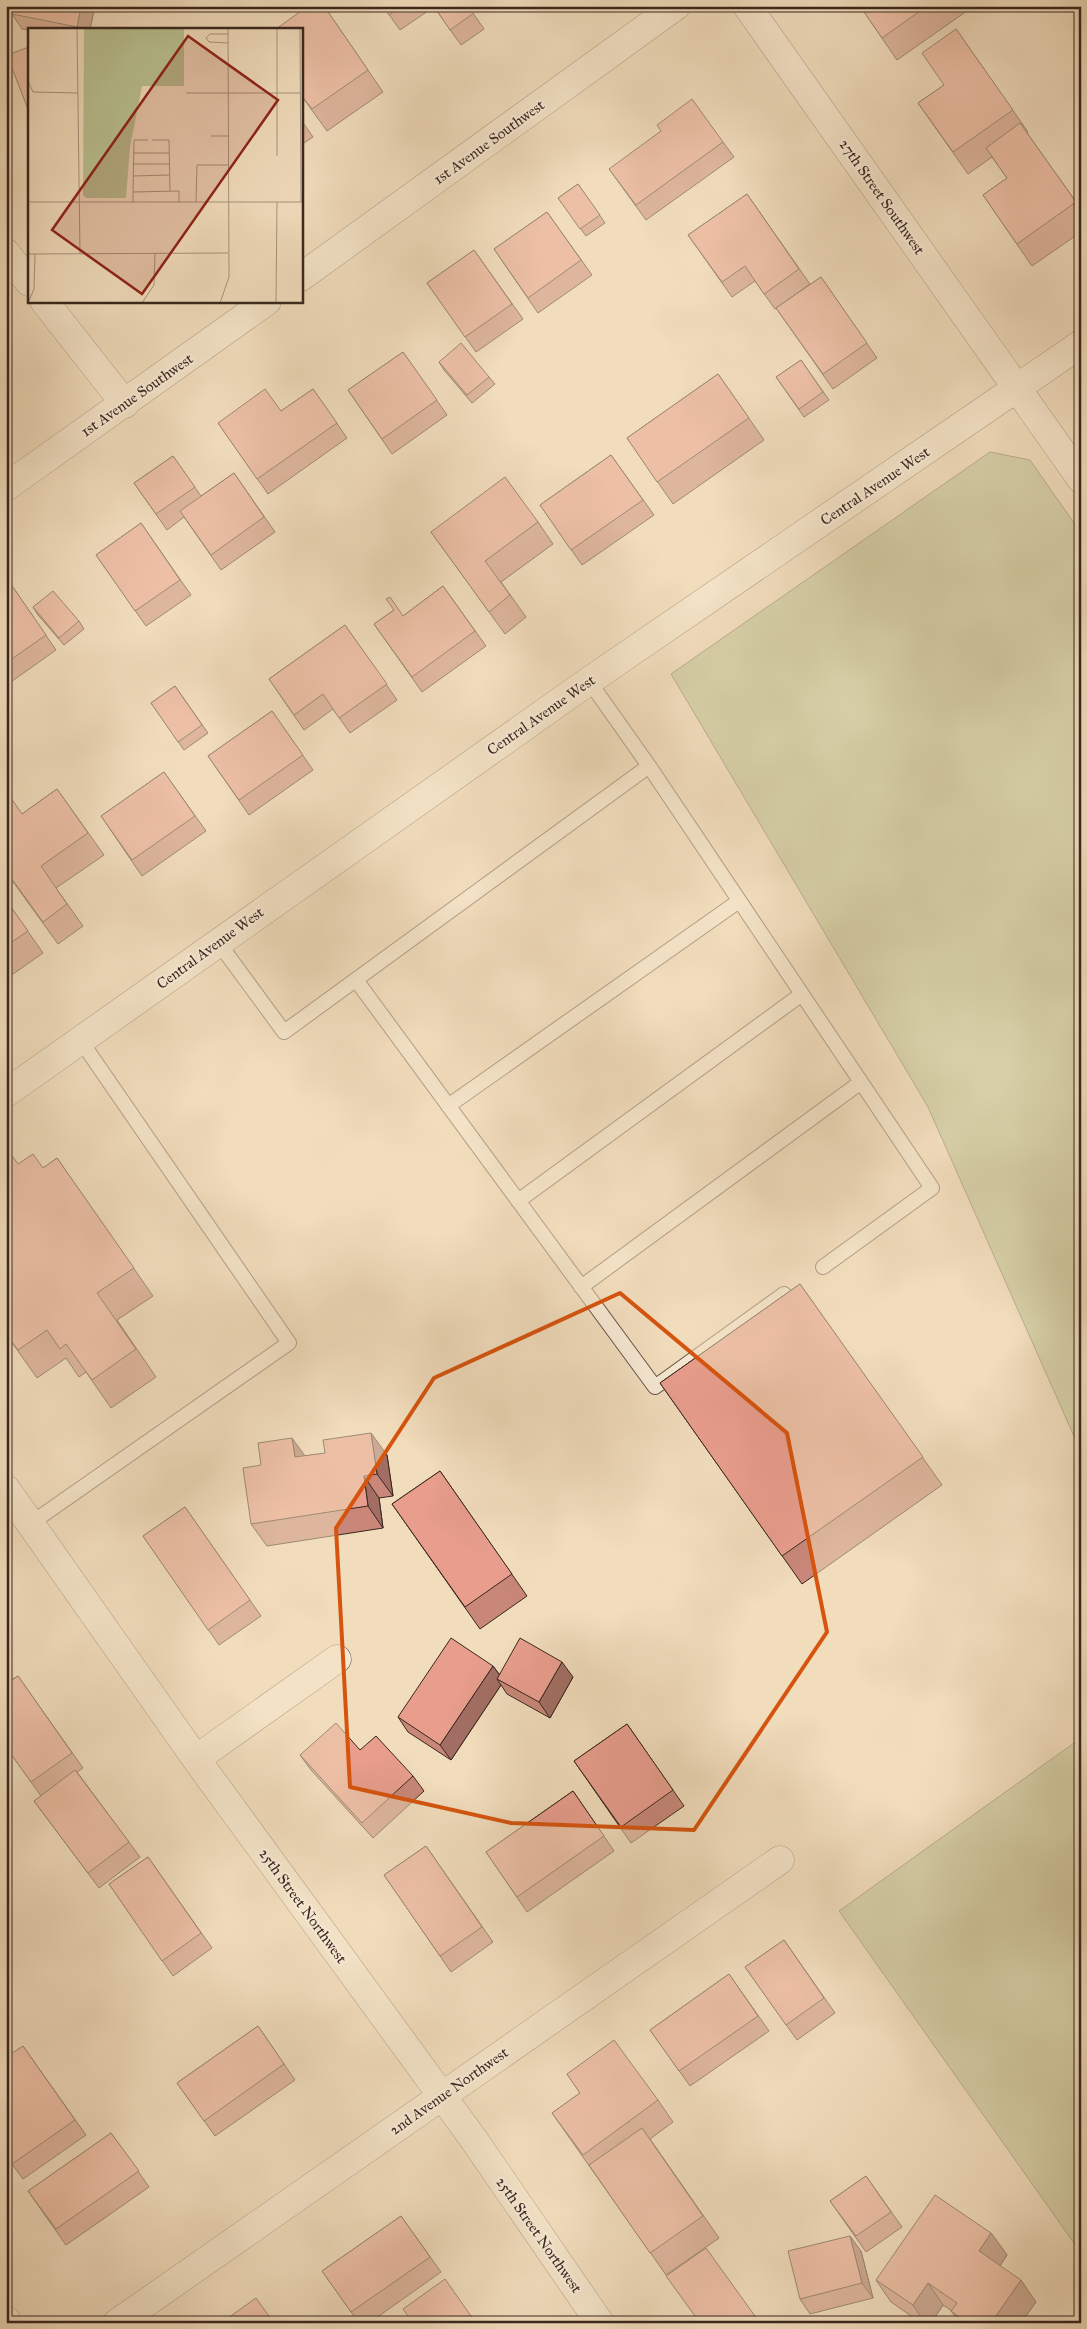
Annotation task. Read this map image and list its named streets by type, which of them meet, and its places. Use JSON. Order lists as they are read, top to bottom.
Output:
{
  "streets": {
    "street": [
      "1st Avenue Southwest",
      "27th Street Southwest",
      "Central Avenue West",
      "25th Street Northwest",
      "2nd Avenue Northwest"
    ]
  },
  "crossings": [
    ["27th Street Southwest", "Central Avenue West"],
    ["25th Street Northwest", "2nd Avenue Northwest"]
  ]
}
